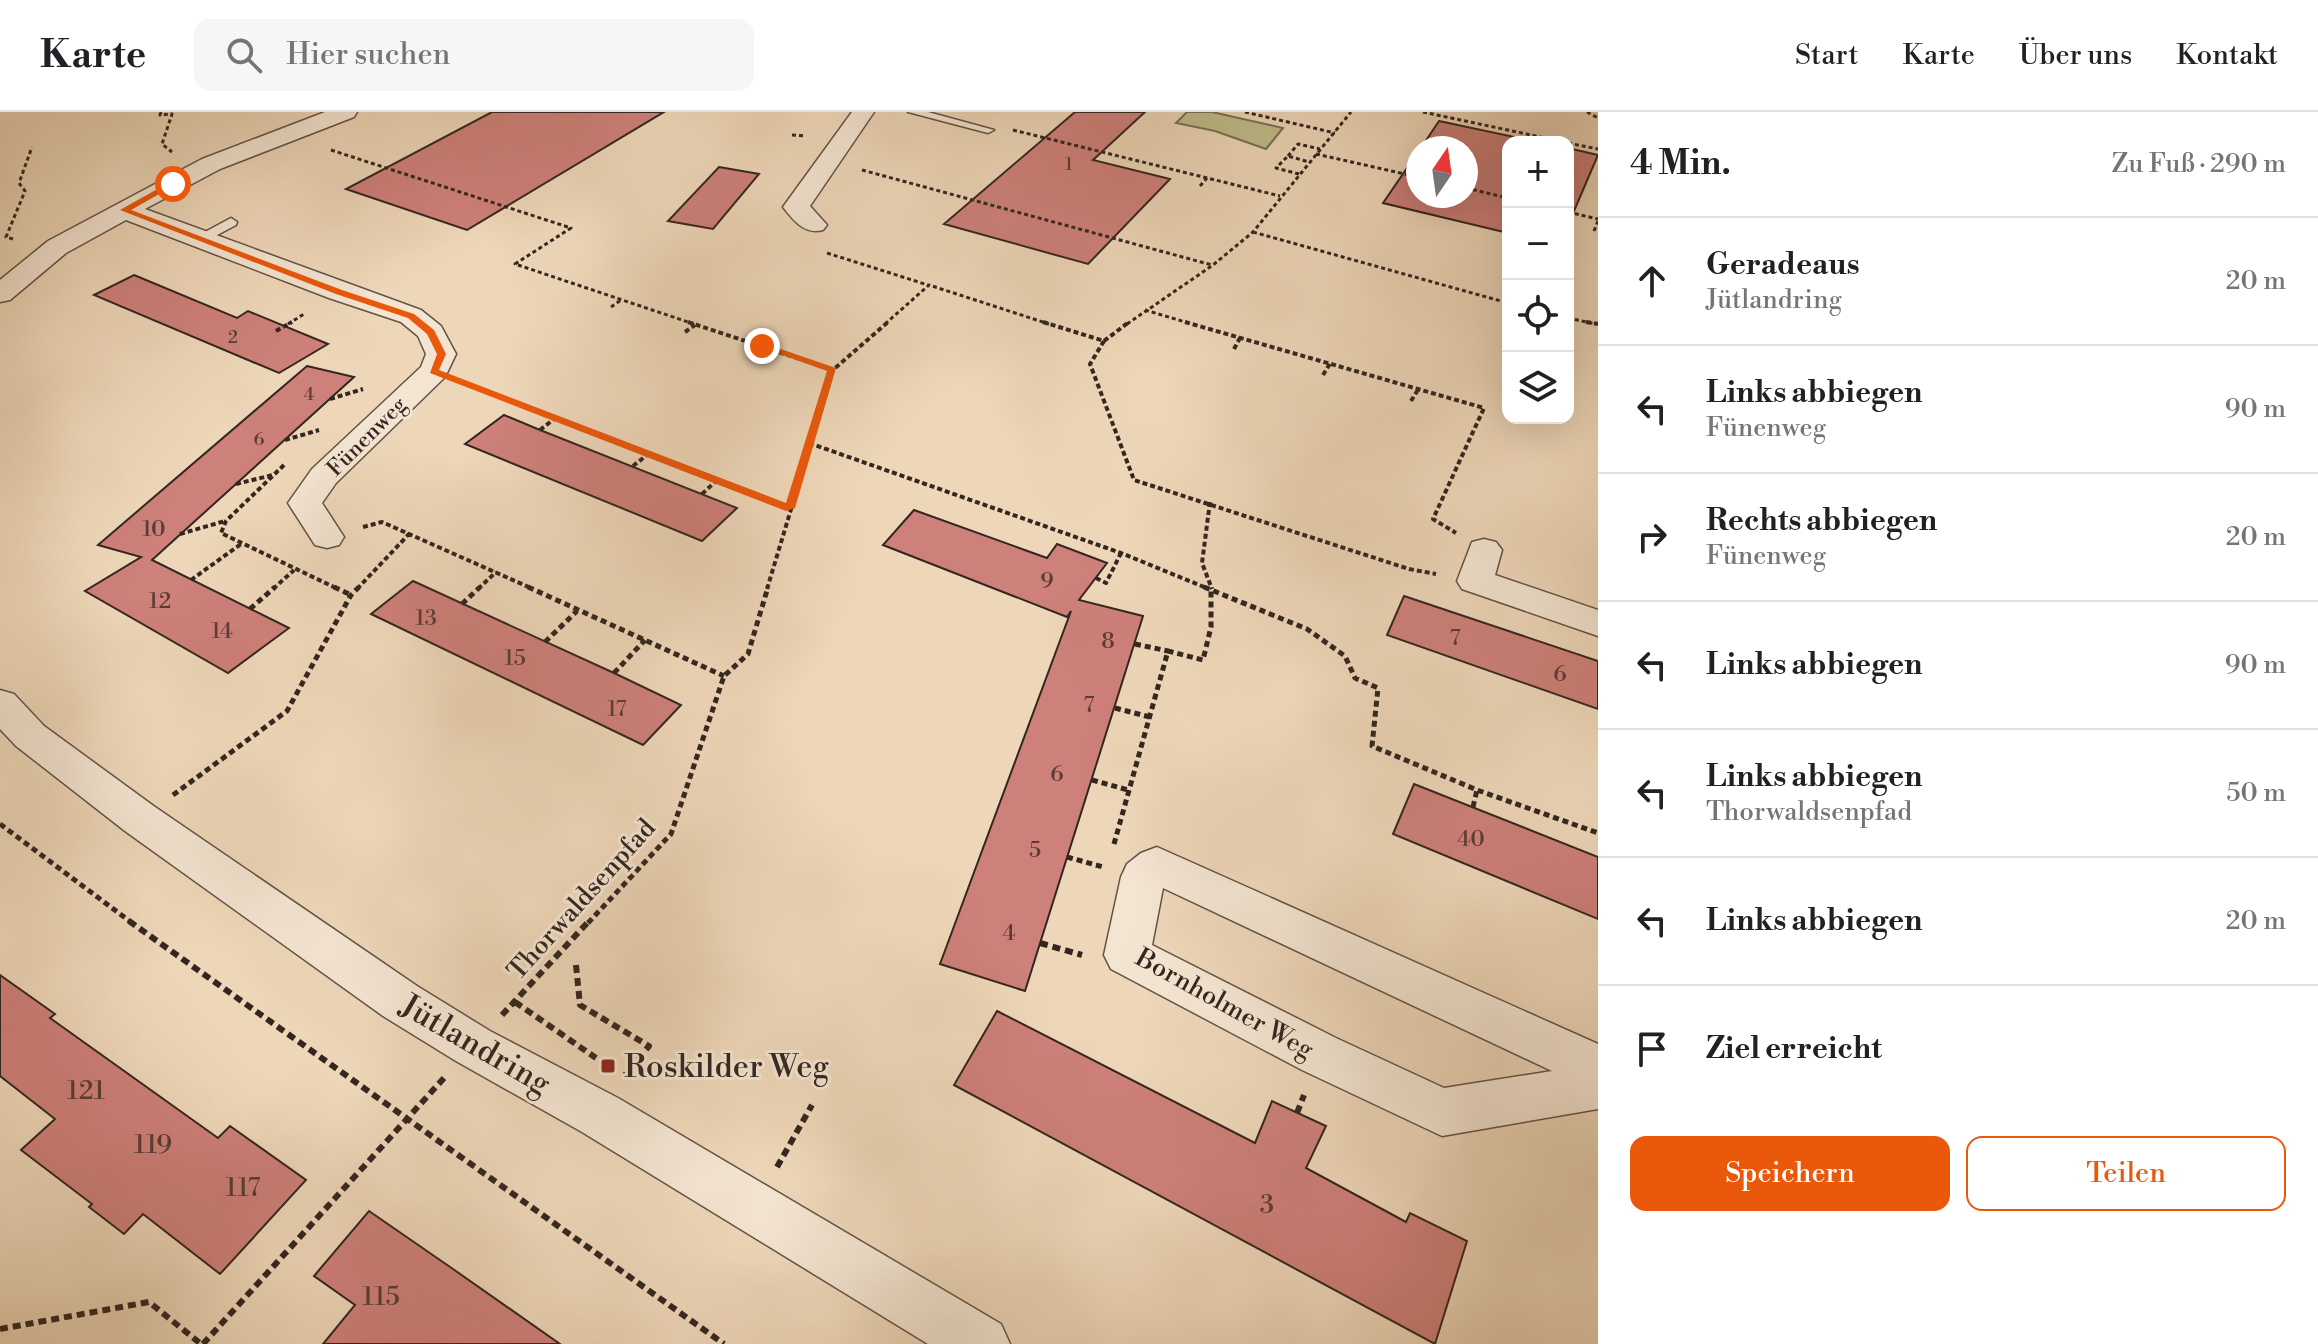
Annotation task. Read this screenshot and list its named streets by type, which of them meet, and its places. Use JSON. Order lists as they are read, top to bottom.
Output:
{
  "streets": {
    "street": ["Fünenweg", "Bornholmer Weg", "Jütlandring"],
    "path": ["Thorwaldsenpfad"]
  },
  "crossings": [
    ["Thorwaldsenpfad", "Jütlandring"]
  ],
  "places": {
    "transit": ["Roskilder Weg"]
  },
  "house_numbers": [
    "1",
    "2",
    "4",
    "6",
    "10",
    "9",
    "12",
    "13",
    "14",
    "7",
    "8",
    "15",
    "6",
    "7",
    "17",
    "6",
    "40",
    "5",
    "4",
    "121",
    "119",
    "117",
    "3",
    "115"
  ],
  "north": "top",
  "page": {
    "header": "Karte",
    "search": "Hier suchen",
    "nav": [
      "Start",
      "Karte",
      "Über uns",
      "Kontakt"
    ],
    "heading": ["4 Min.", "Zu Fuß · 290 m"],
    "map_buttons": ["+", "−"],
    "list": [
      ["Geradeaus", "Jütlandring", "20 m"],
      ["Links abbiegen", "Fünenweg", "90 m"],
      ["Rechts abbiegen", "Fünenweg", "20 m"],
      ["Links abbiegen", "90 m"],
      ["Links abbiegen", "Thorwaldsenpfad", "50 m"],
      ["Links abbiegen", "20 m"],
      "Ziel erreicht"
    ],
    "buttons": ["Speichern", "Teilen"]
  }
}
